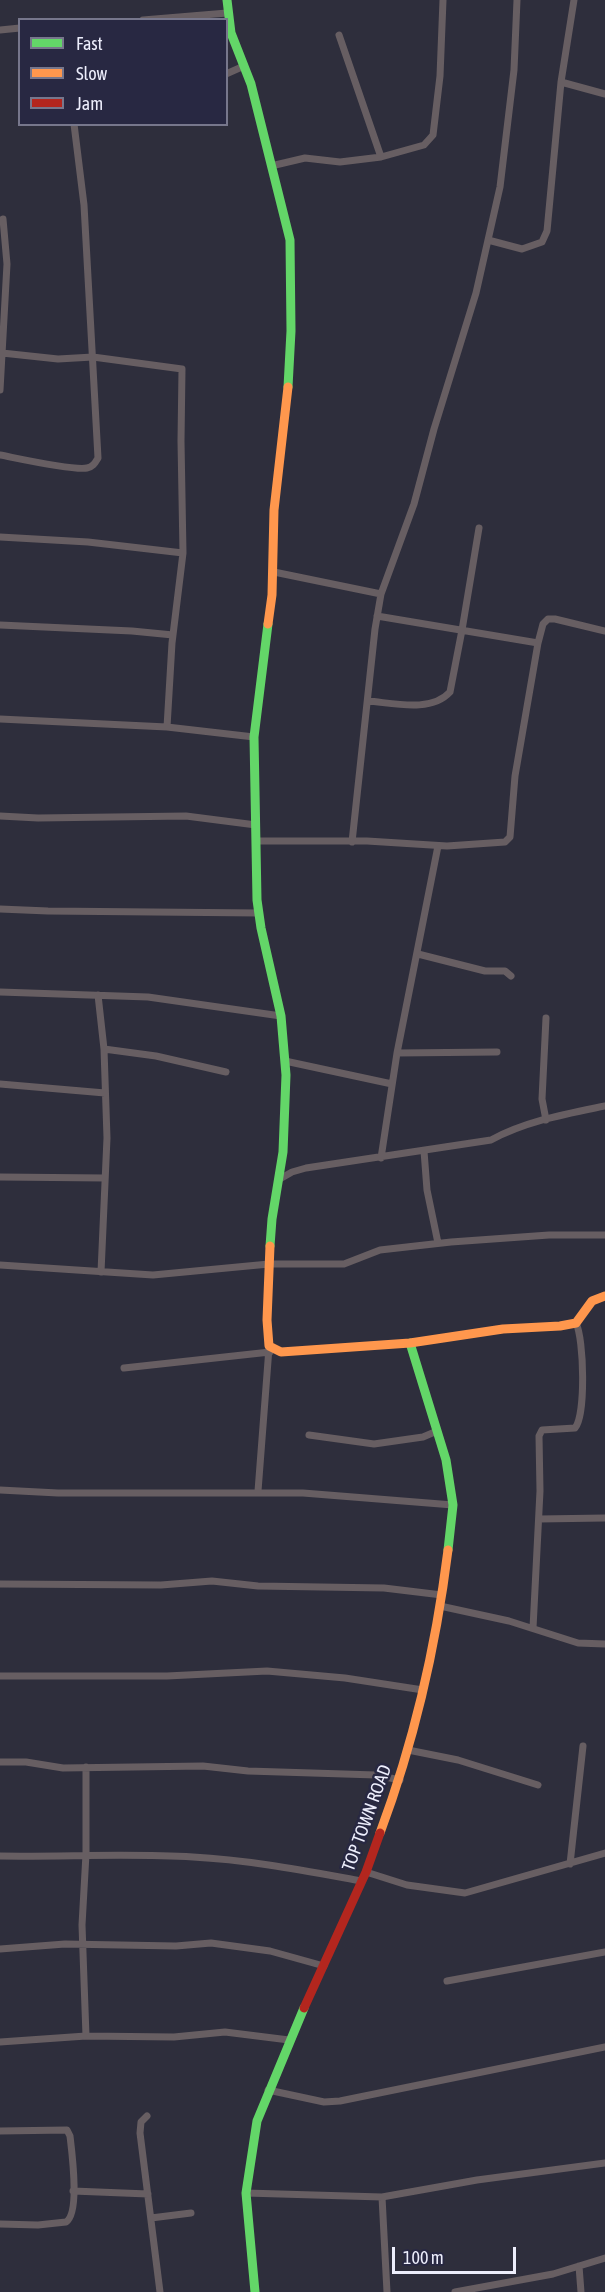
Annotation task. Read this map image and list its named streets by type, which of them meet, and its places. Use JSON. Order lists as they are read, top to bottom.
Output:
{
  "streets": {
    "street": ["TOP TOWN ROAD"]
  },
  "legend": ["Fast", "Slow", "Jam"],
  "scale_bar": "100 m"
}
